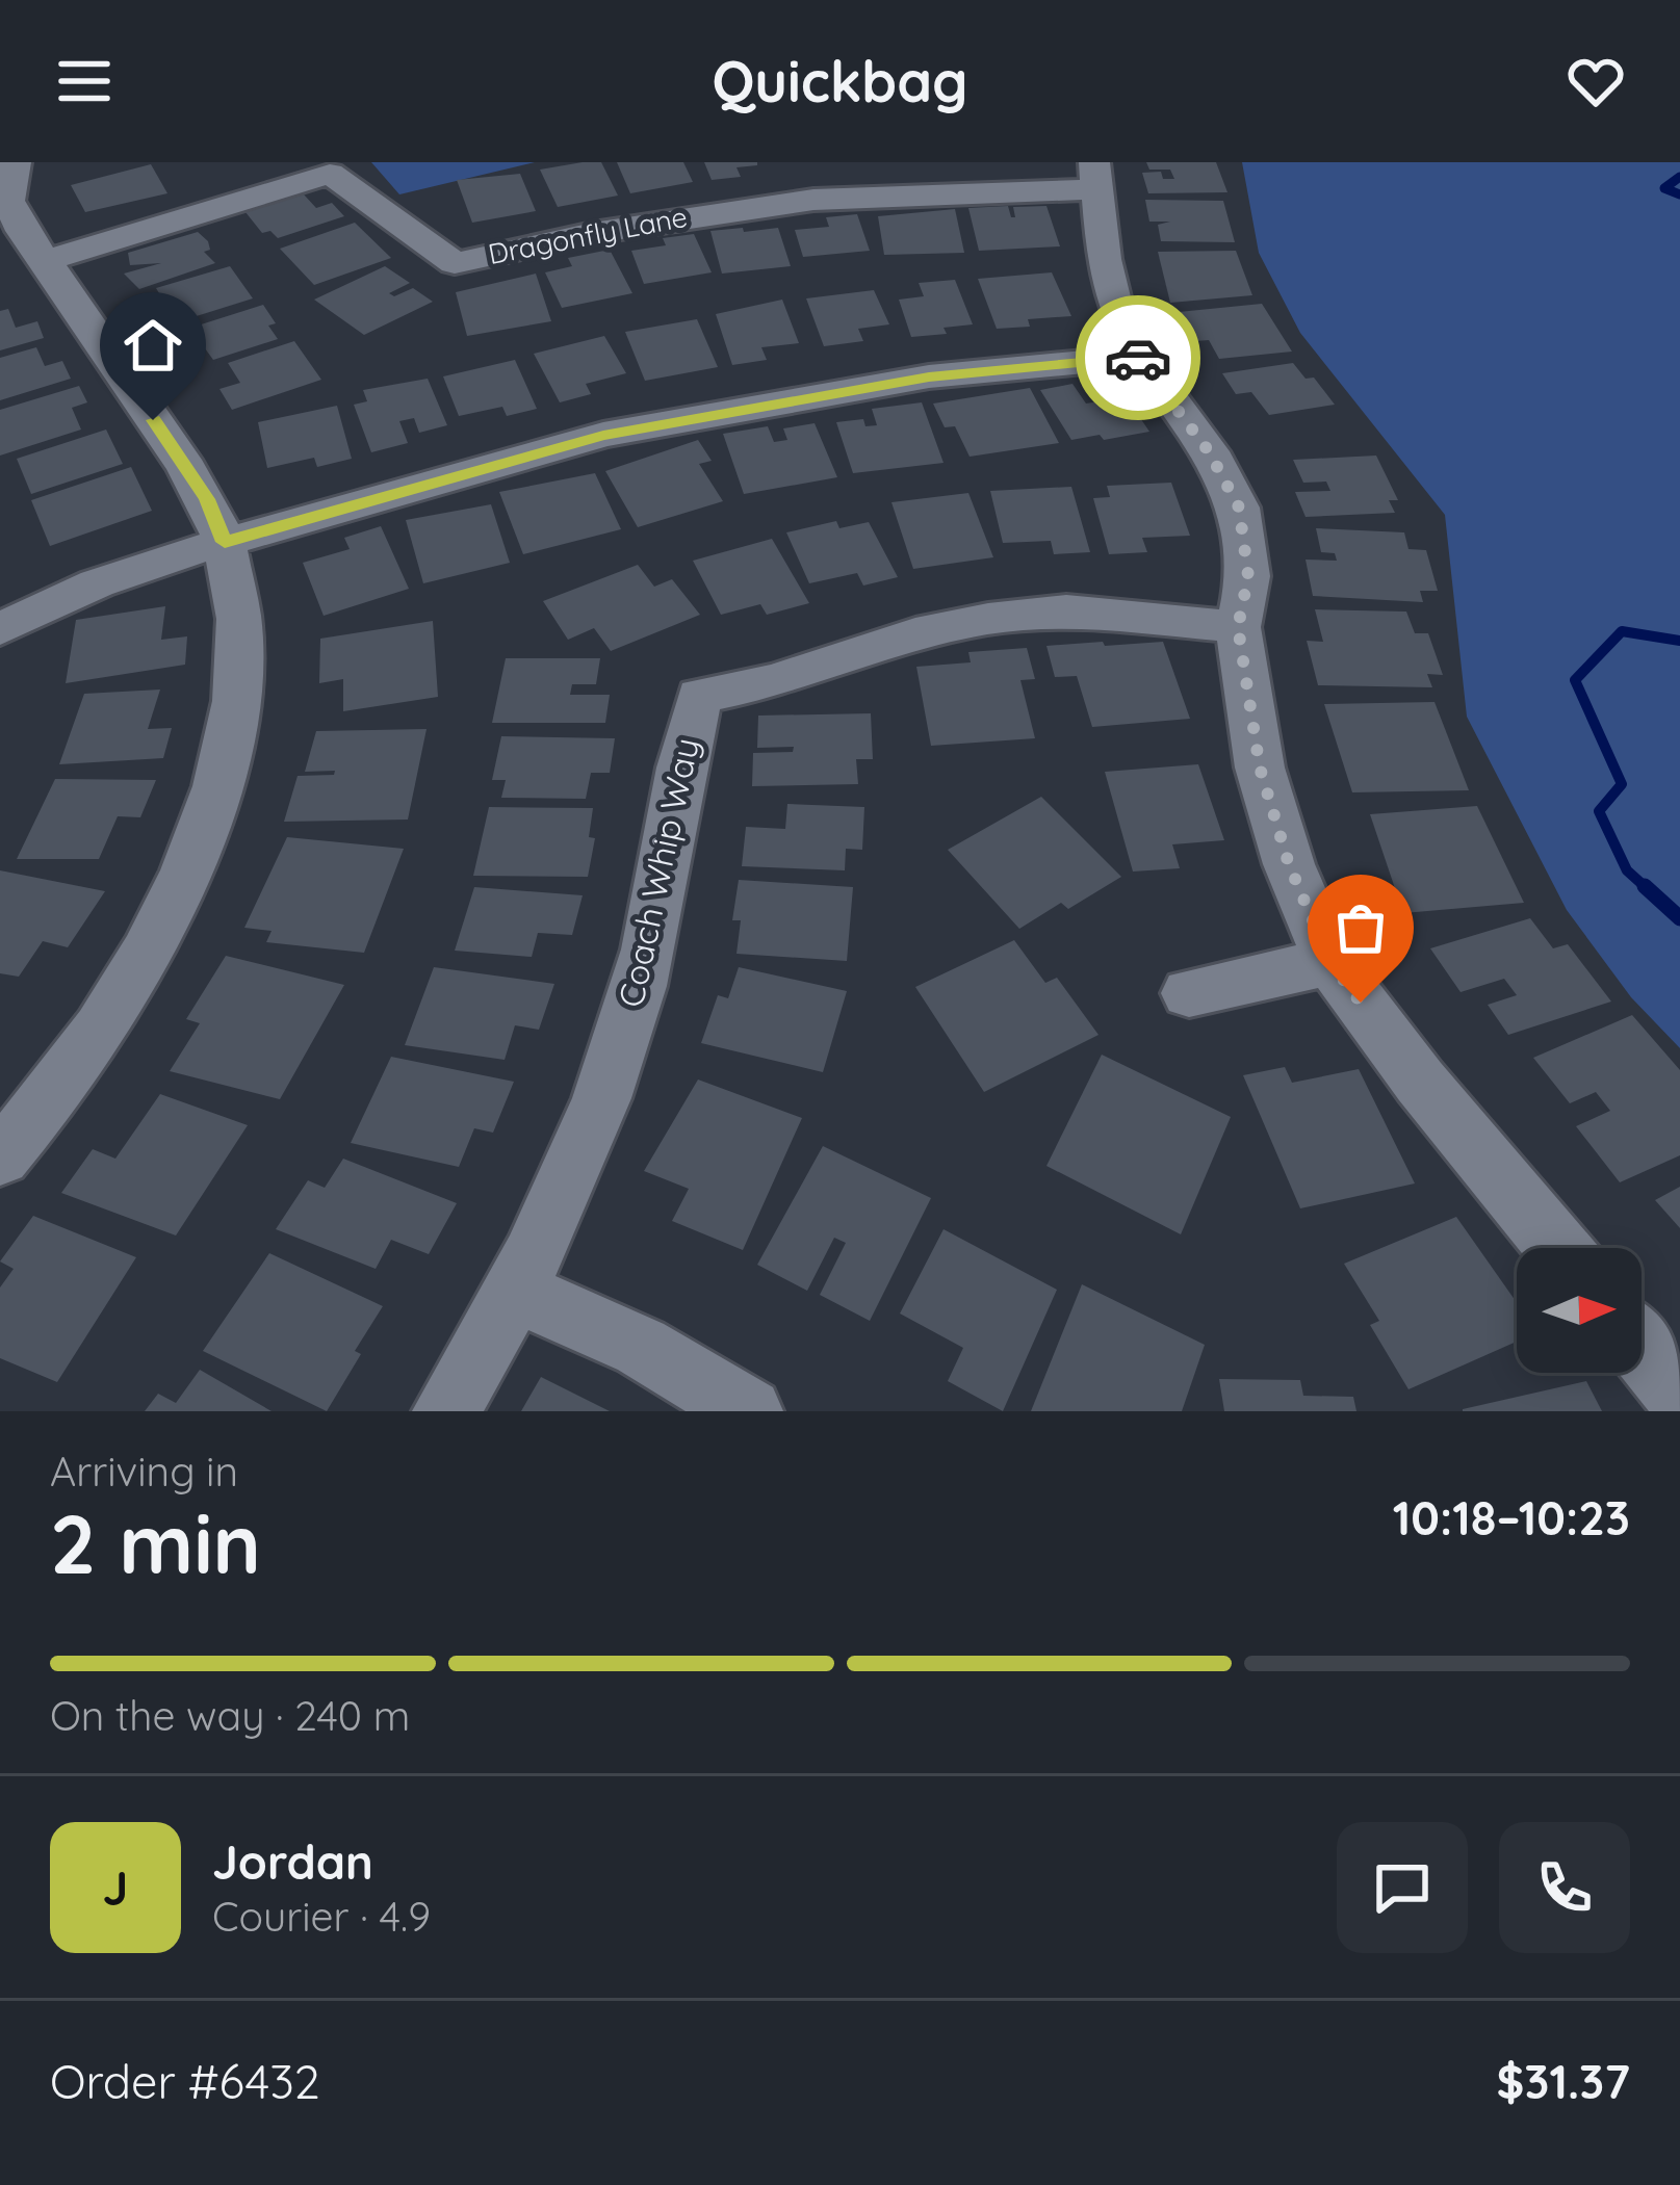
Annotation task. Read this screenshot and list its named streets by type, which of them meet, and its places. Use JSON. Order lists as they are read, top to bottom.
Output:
{
  "streets": {
    "street": ["Dragonfly Lane", "Coach Whip Way"]
  },
  "north": "right",
  "page": {
    "header": "Quickbag",
    "heading": ["2 min", "Arriving in", "10:18–10:23"],
    "panel": [
      "Jordan",
      "Courier · 4.9",
      "Order #6432",
      "$31.37"
    ],
    "bar": "On the way · 240 m",
    "round": "J"
  }
}
